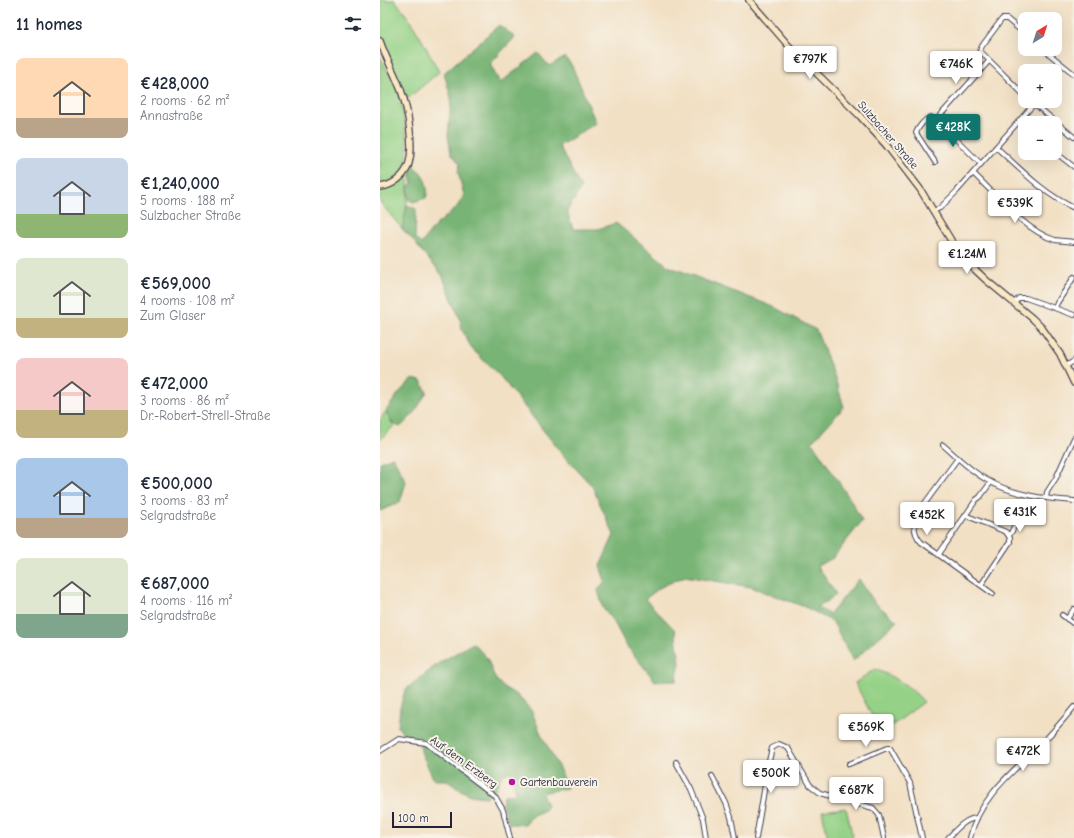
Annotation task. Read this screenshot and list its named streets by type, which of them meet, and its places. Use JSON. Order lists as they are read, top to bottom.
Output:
{
  "streets": {
    "main road": ["Sulzbacher Straße"],
    "street": ["Auf dem Erzberg"]
  },
  "places": ["Gartenbauverein"],
  "scale_bar": "100 m",
  "north": "top right",
  "page": {
    "heading": "11 homes",
    "map_buttons": ["+", "−"],
    "price": [
      "€797K",
      "€746K",
      "€428K",
      "€539K",
      "€1.24M",
      "€431K",
      "€452K",
      "€569K",
      "€472K",
      "€500K",
      "€687K"
    ],
    "list": [
      {
        "name": "€428,000",
        "note": "2 rooms · 62 m² · Annastraße"
      },
      {
        "name": "€1,240,000",
        "note": "5 rooms · 188 m² · Sulzbacher Straße"
      },
      {
        "name": "€569,000",
        "note": "4 rooms · 108 m² · Zum Glaser"
      },
      {
        "name": "€472,000",
        "note": "3 rooms · 86 m² · Dr.-Robert-Strell-Straße"
      },
      {
        "name": "€500,000",
        "note": "3 rooms · 83 m² · Selgradstraße"
      },
      {
        "name": "€687,000",
        "note": "4 rooms · 116 m² · Selgradstraße"
      }
    ],
    "scale": "100 m"
  }
}
